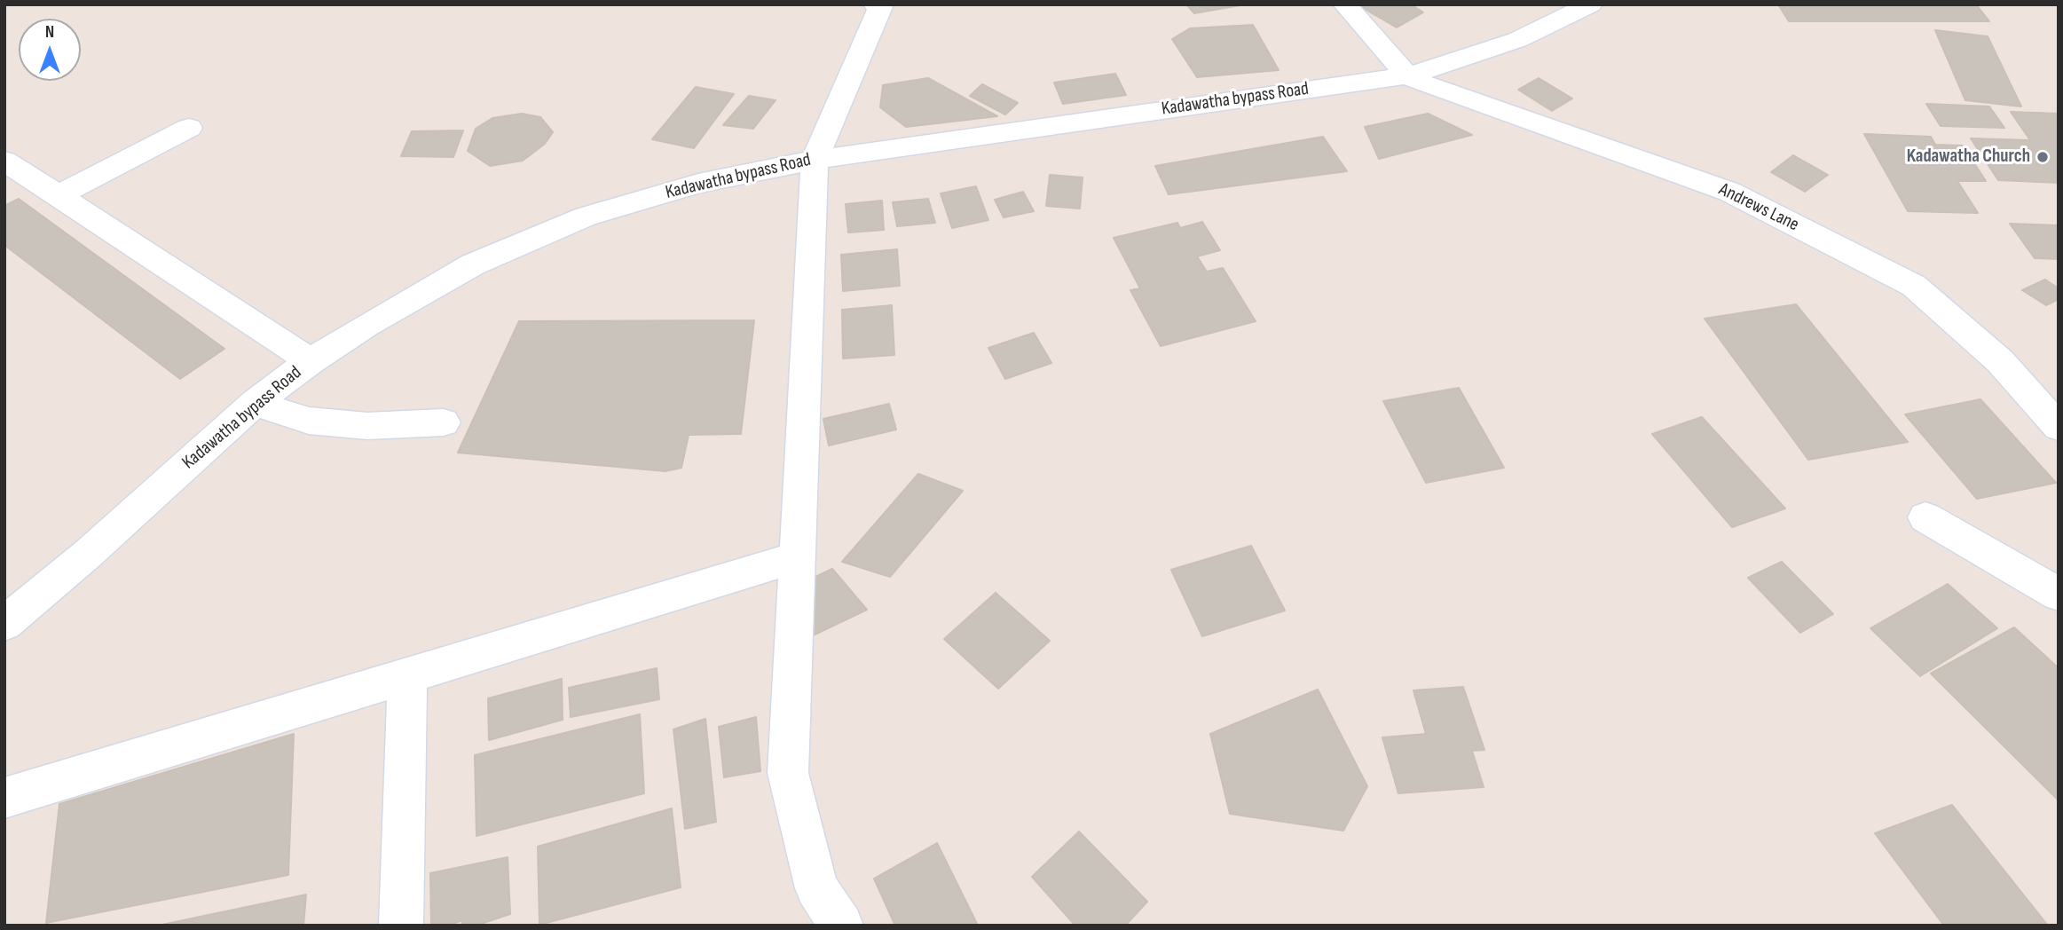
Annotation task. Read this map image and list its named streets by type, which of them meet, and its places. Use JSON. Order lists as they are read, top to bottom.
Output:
{
  "streets": {
    "street": ["Kadawatha bypass Road", "Andrews Lane"]
  },
  "crossings": [
    ["Kadawatha bypass Road", "Andrews Lane"]
  ],
  "places": ["Kadawatha Church"],
  "north": "top"
}
